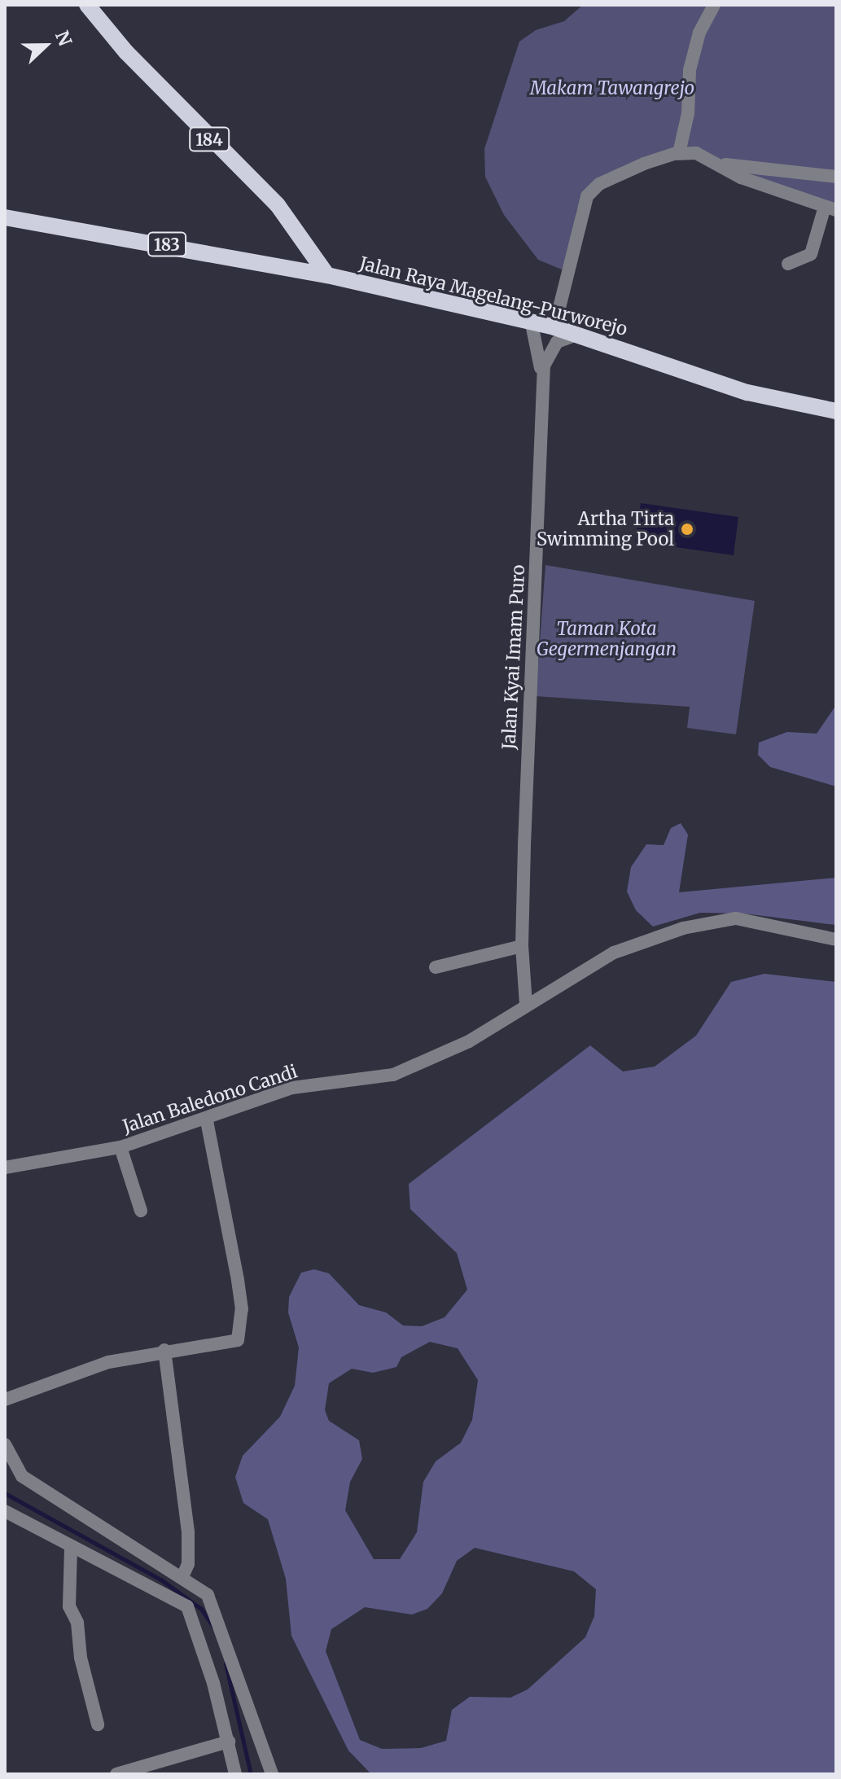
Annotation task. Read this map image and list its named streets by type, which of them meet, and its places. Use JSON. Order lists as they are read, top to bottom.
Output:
{
  "streets": {
    "main road": ["184", "183", "Jalan Raya Magelang-Purworejo"],
    "street": ["Jalan Kyai Imam Puro", "Jalan Baledono Candi"]
  },
  "crossings": [
    ["184", "183"],
    ["184", "Jalan Raya Magelang-Purworejo"],
    ["183", "Jalan Raya Magelang-Purworejo"],
    ["Jalan Raya Magelang-Purworejo", "Jalan Kyai Imam Puro"],
    ["Jalan Kyai Imam Puro", "Jalan Baledono Candi"]
  ],
  "parks": ["Makam Tawangrejo", "Taman Kota Gegermenjangan"],
  "places": ["Artha Tirta Swimming Pool"],
  "north": "right"
}
